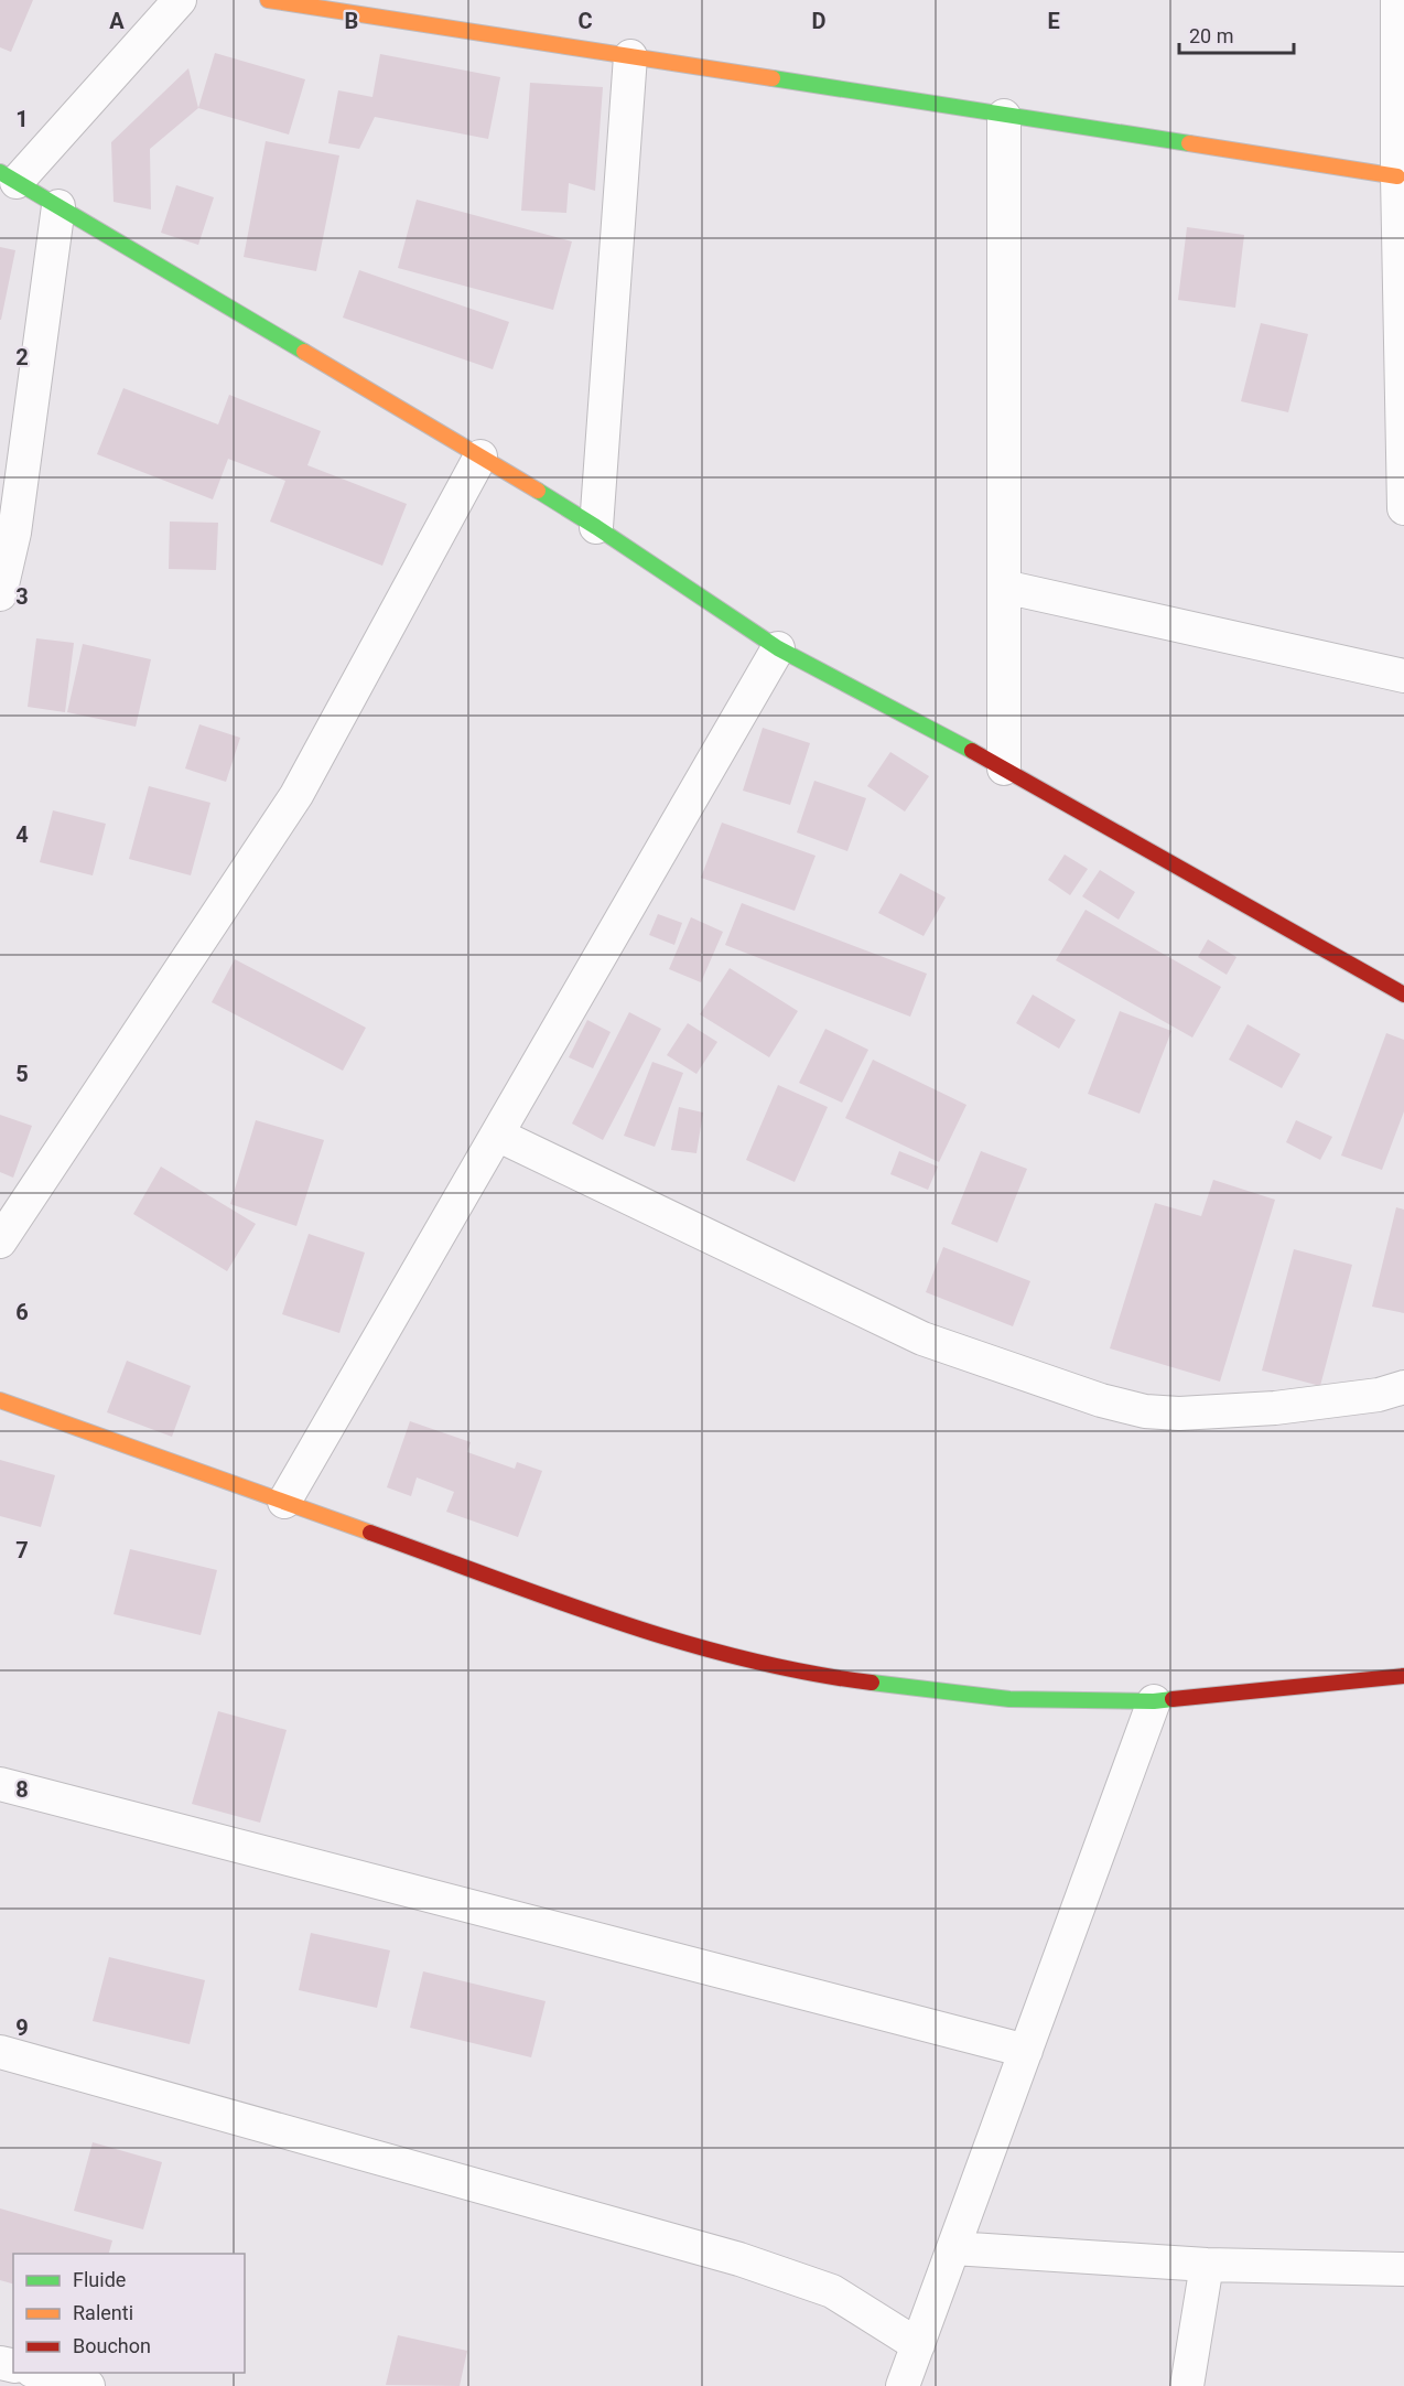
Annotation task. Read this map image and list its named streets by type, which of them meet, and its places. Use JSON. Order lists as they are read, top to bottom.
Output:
{
  "legend": ["Fluide", "Ralenti", "Bouchon"],
  "scale_bar": "20 m",
  "grid": {
    "columns": [
      "A",
      "B",
      "C",
      "D",
      "E"
    ],
    "rows": [
      "1",
      "2",
      "3",
      "4",
      "5",
      "6",
      "7",
      "8",
      "9"
    ]
  }
}
